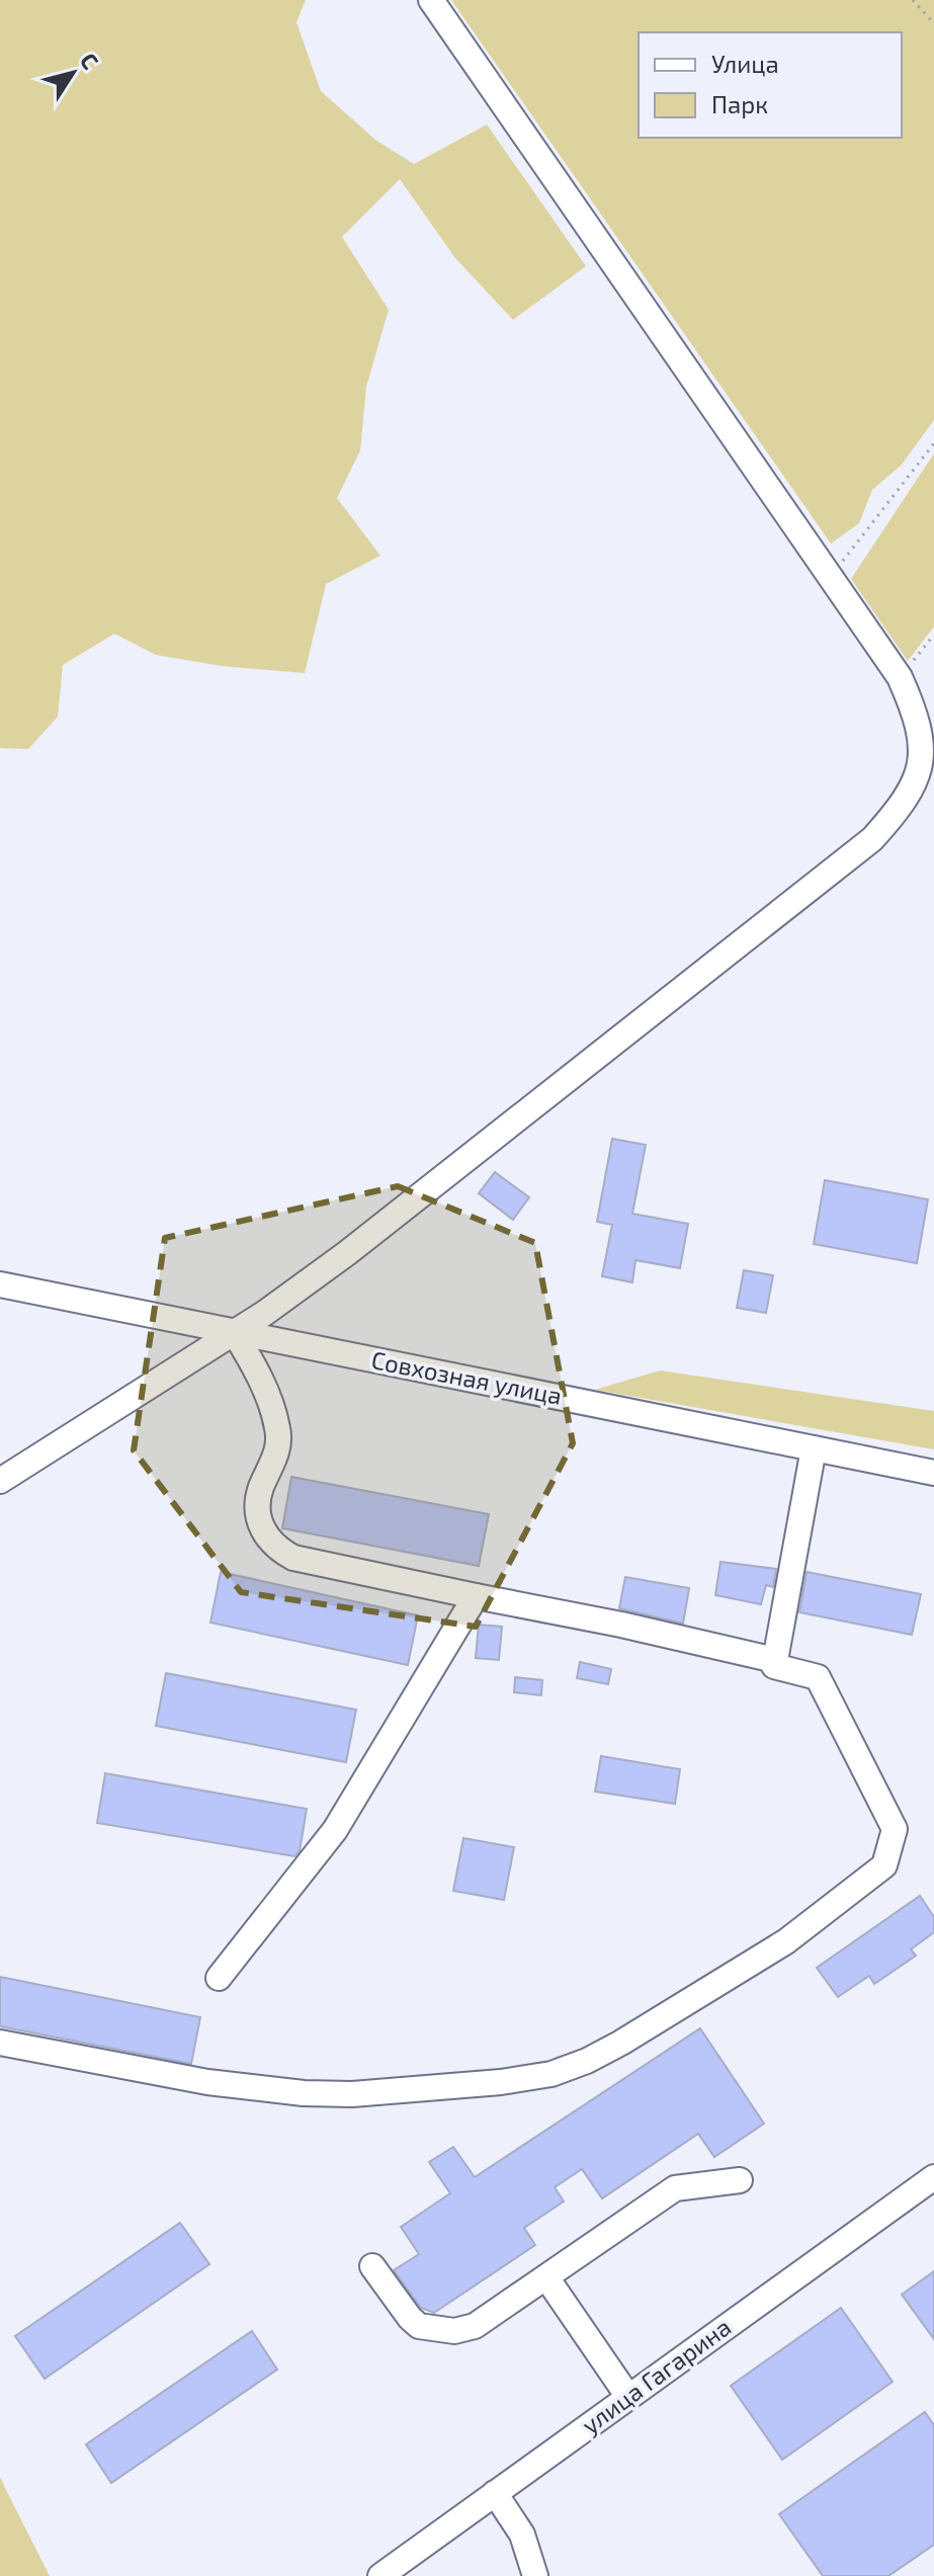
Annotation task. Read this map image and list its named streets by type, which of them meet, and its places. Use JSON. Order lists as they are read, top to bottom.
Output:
{
  "streets": {
    "street": ["Совхозная улица", "улица Гагарина"]
  },
  "legend": ["Улица", "Парк"],
  "north": "top right"
}
